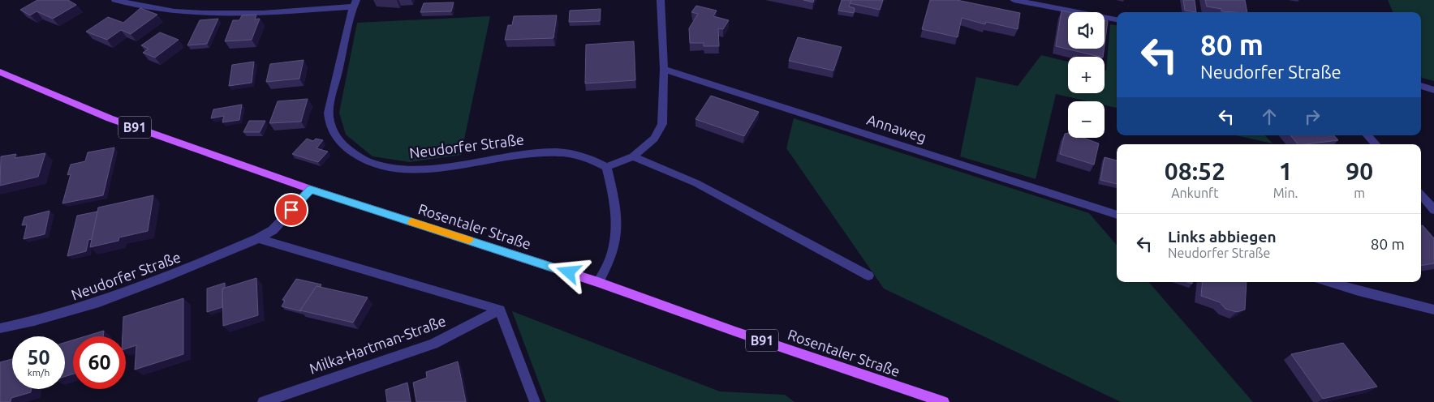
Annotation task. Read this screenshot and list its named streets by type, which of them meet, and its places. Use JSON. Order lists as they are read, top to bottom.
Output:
{
  "streets": {
    "main road": ["B91", "Rosentaler Straße"],
    "street": ["Annaweg", "Neudorfer Straße", "Milka-Hartman-Straße"]
  },
  "crossings": [
    ["Neudorfer Straße", "Rosentaler Straße"]
  ],
  "page": {
    "map_buttons": ["+", "−"],
    "turn": ["80 m", "Neudorfer Straße"],
    "eta": [
      "08:52",
      "Ankunft",
      "1",
      "Min.",
      "90",
      "m"
    ],
    "list": [
      {
        "name": "Links abbiegen",
        "note": "Neudorfer Straße",
        "value": "80 m"
      }
    ],
    "speed": "50 km/h",
    "limit": "60"
  }
}
